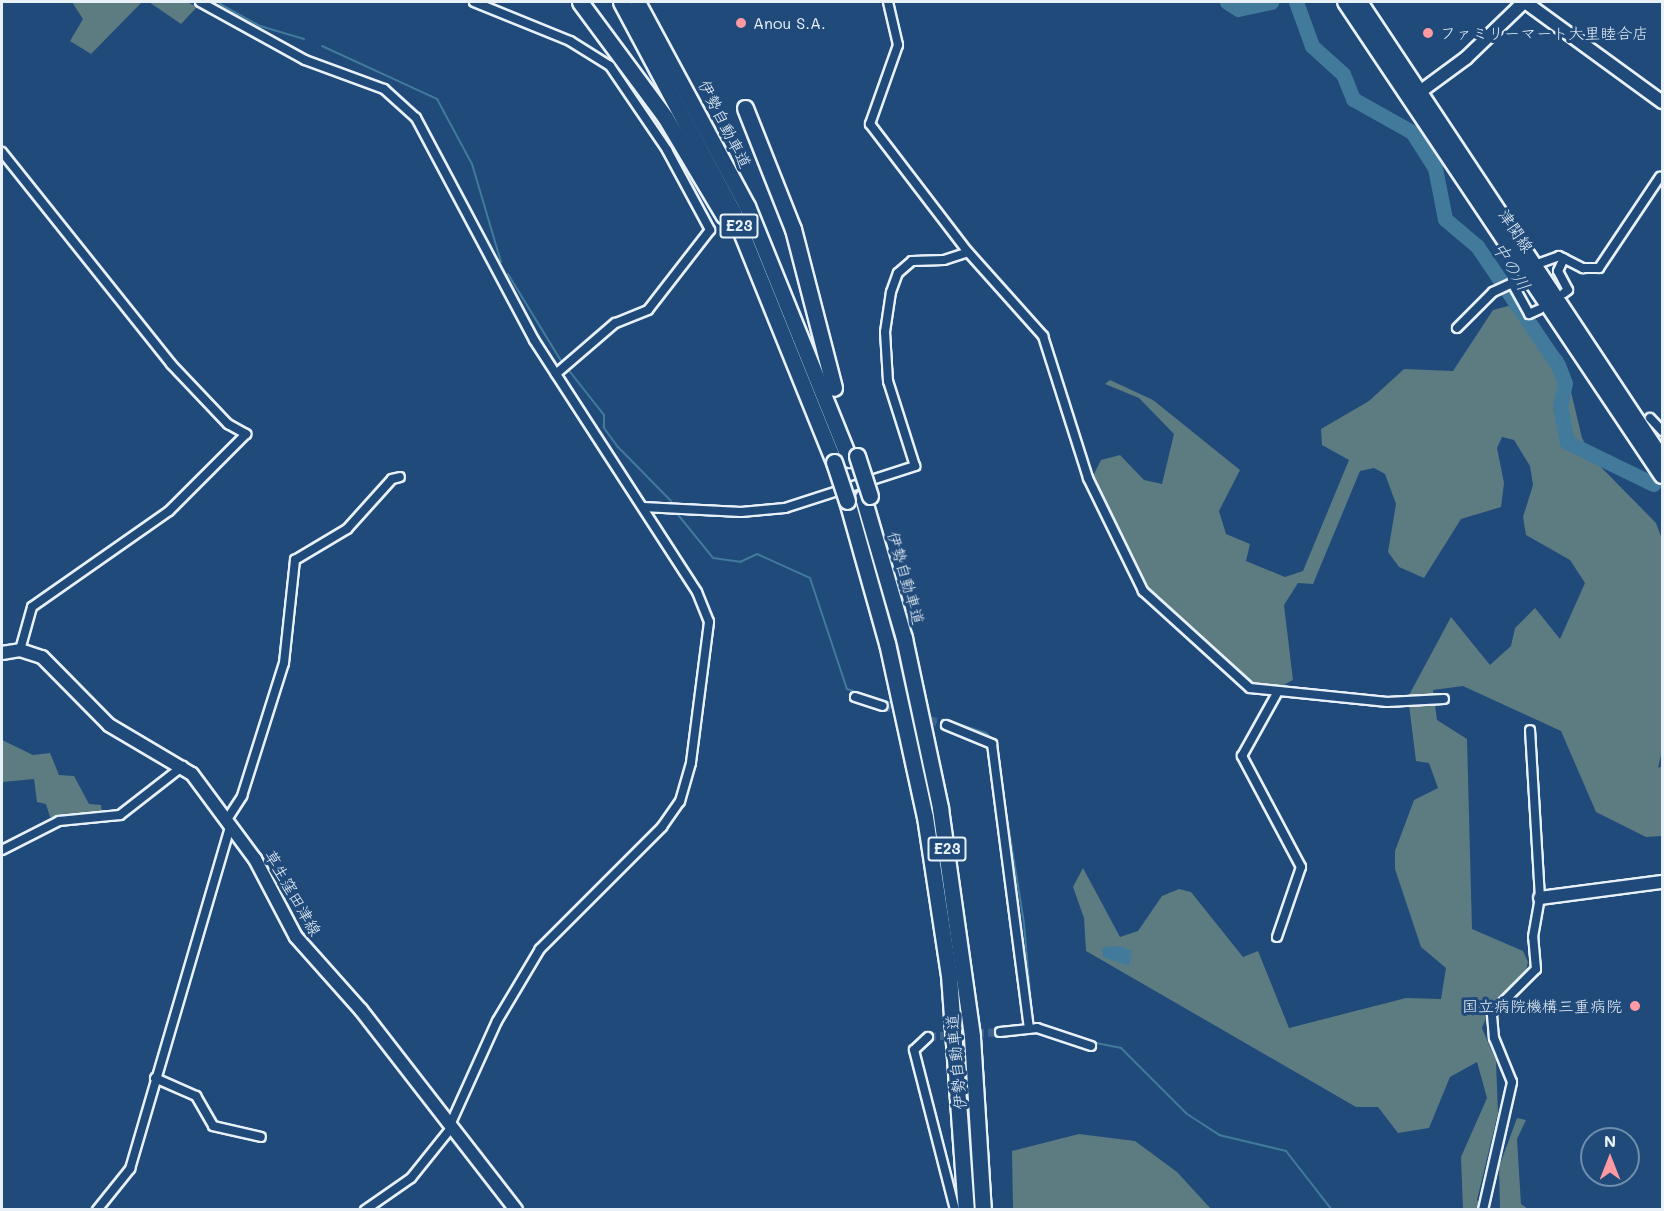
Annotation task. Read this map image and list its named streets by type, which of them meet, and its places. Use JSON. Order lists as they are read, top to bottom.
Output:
{
  "streets": {
    "highway": ["伊勢自動車道", "E23"],
    "main road": ["津関線", "草生窪田津線"]
  },
  "water": ["中の川"],
  "places": ["Anou S.A.", "ファミリーマート大里睦合店", "国立病院機構三重病院"],
  "north": "top"
}
